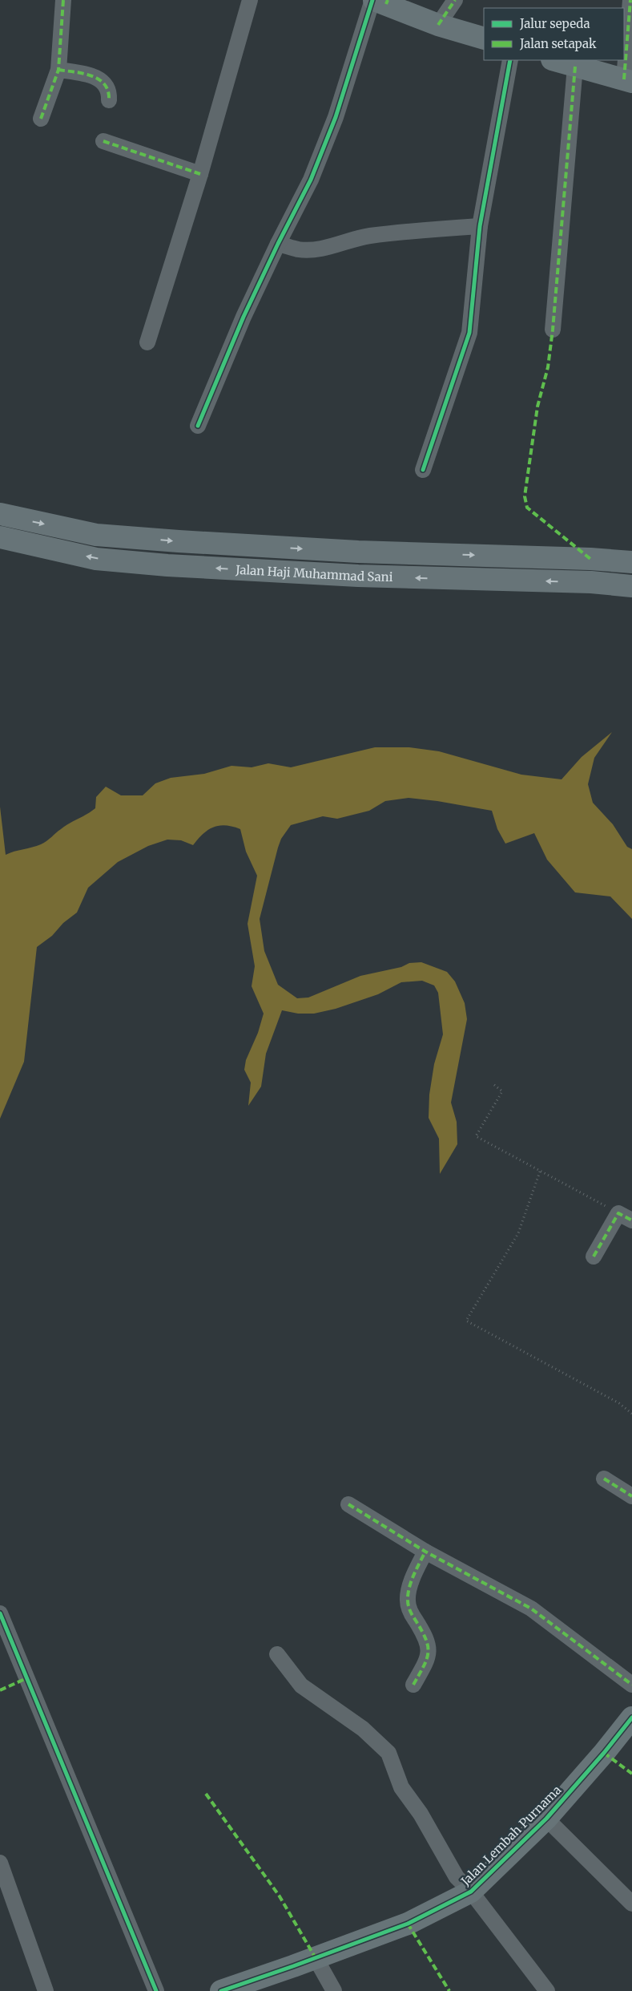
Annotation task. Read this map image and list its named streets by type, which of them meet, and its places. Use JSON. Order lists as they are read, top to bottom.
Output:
{
  "streets": {
    "main road": ["Jalan Haji Muhammad Sani", "Jalan Lembah Purnama"]
  },
  "legend": ["Jalur sepeda", "Jalan setapak"]
}
